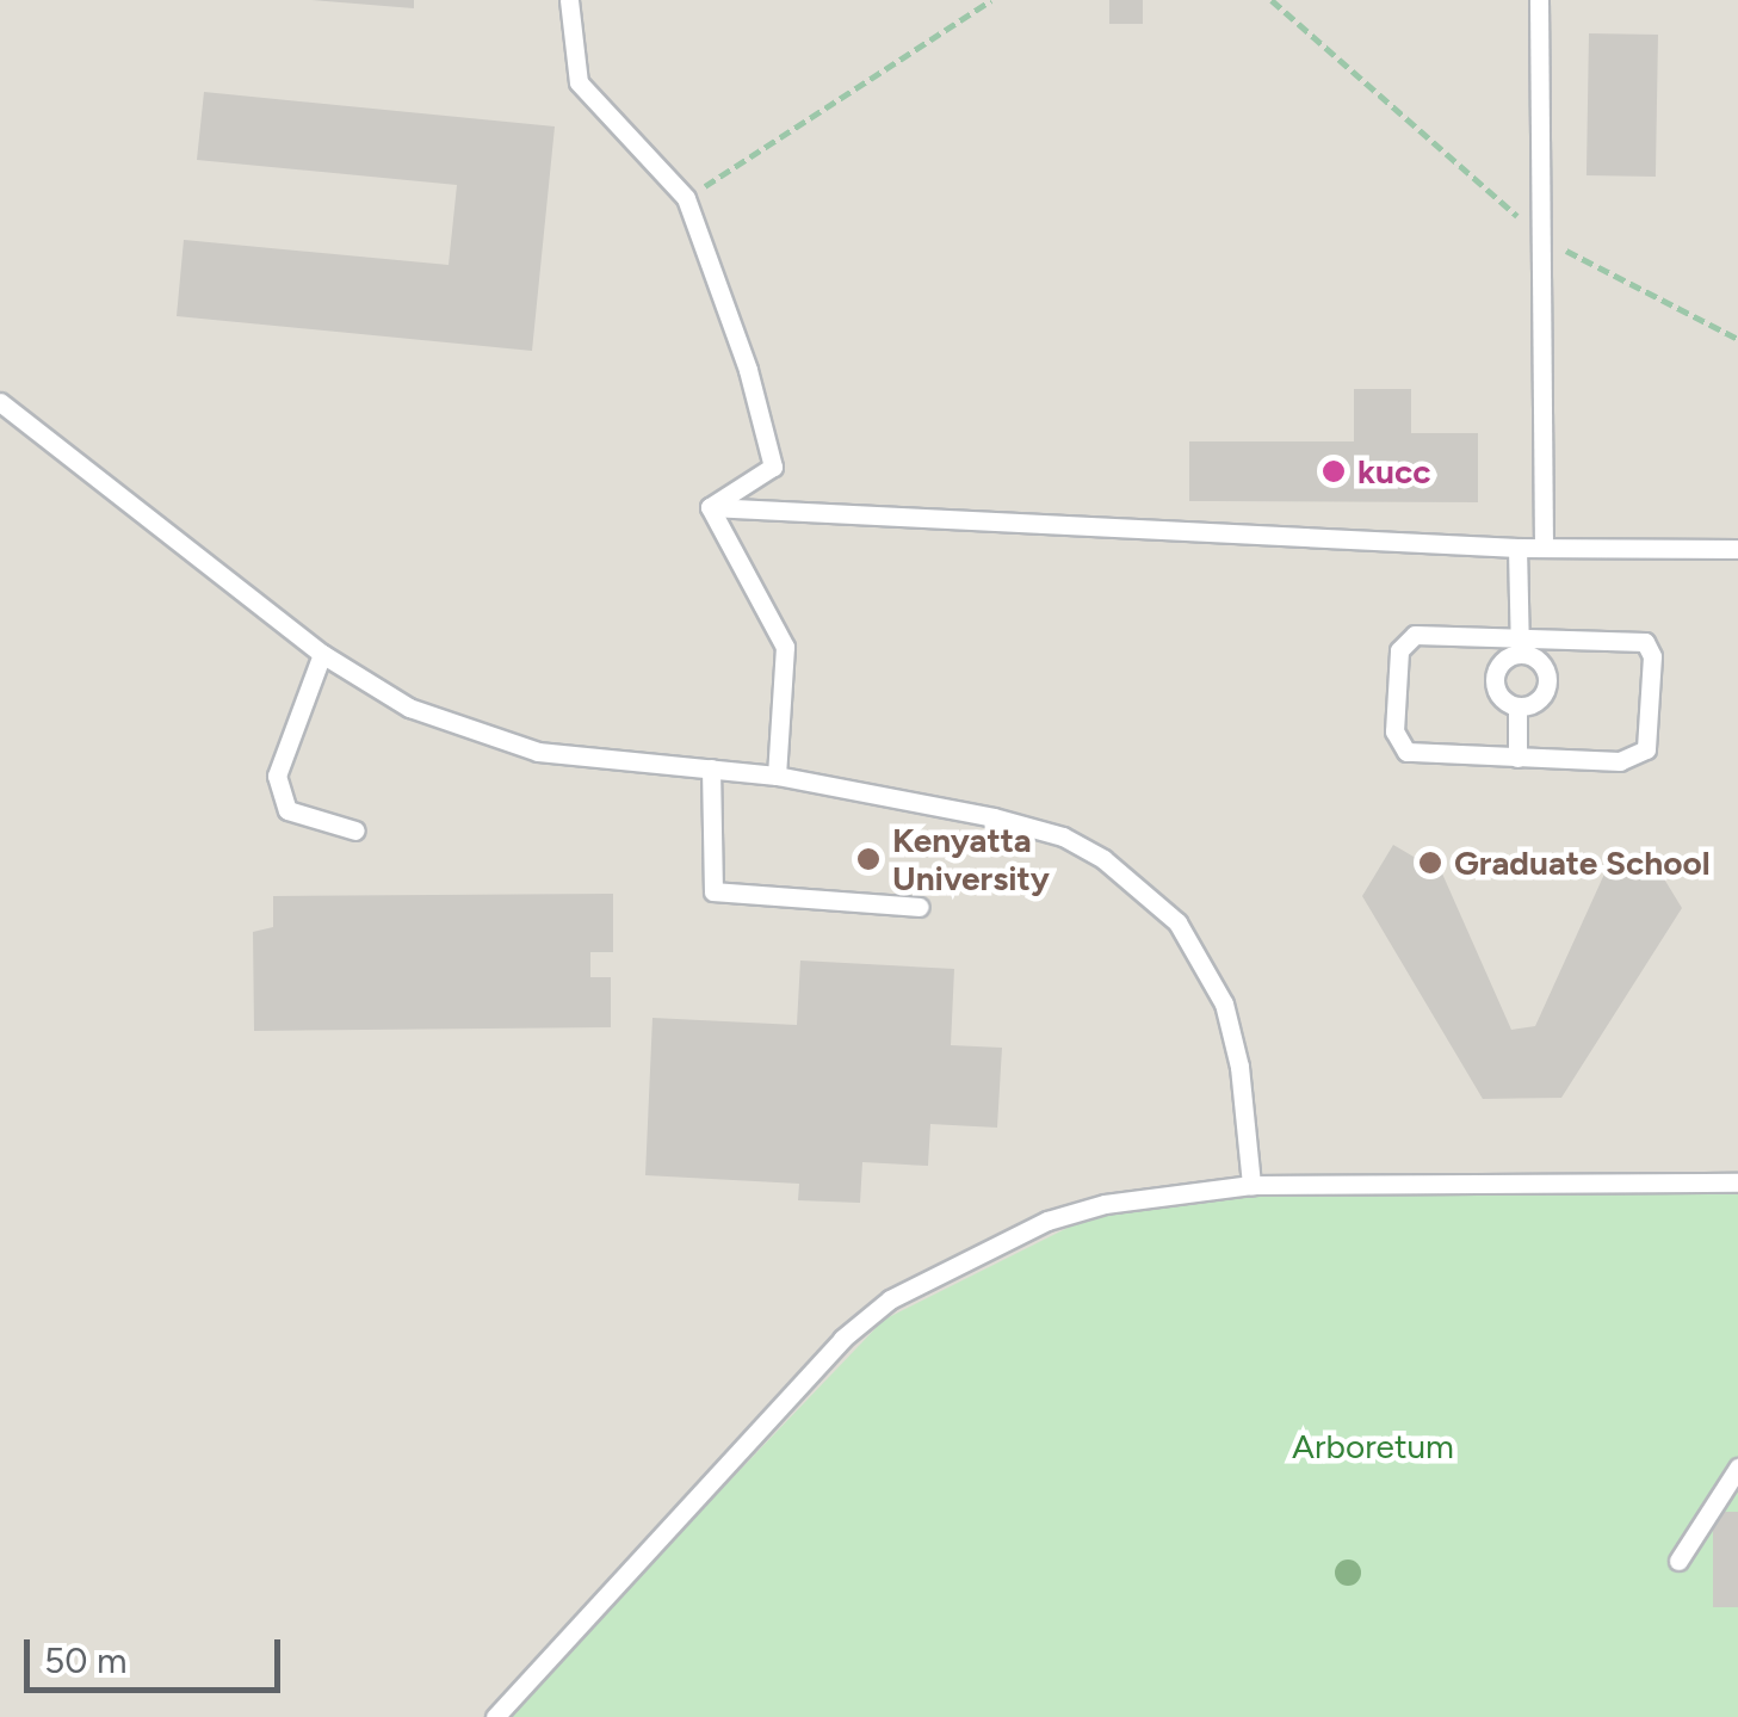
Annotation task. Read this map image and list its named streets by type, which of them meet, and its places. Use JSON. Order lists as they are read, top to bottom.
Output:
{
  "parks": ["Arboretum"],
  "places": ["kucc", "Kenyatta University", "Graduate School"],
  "scale_bar": "50 m"
}
